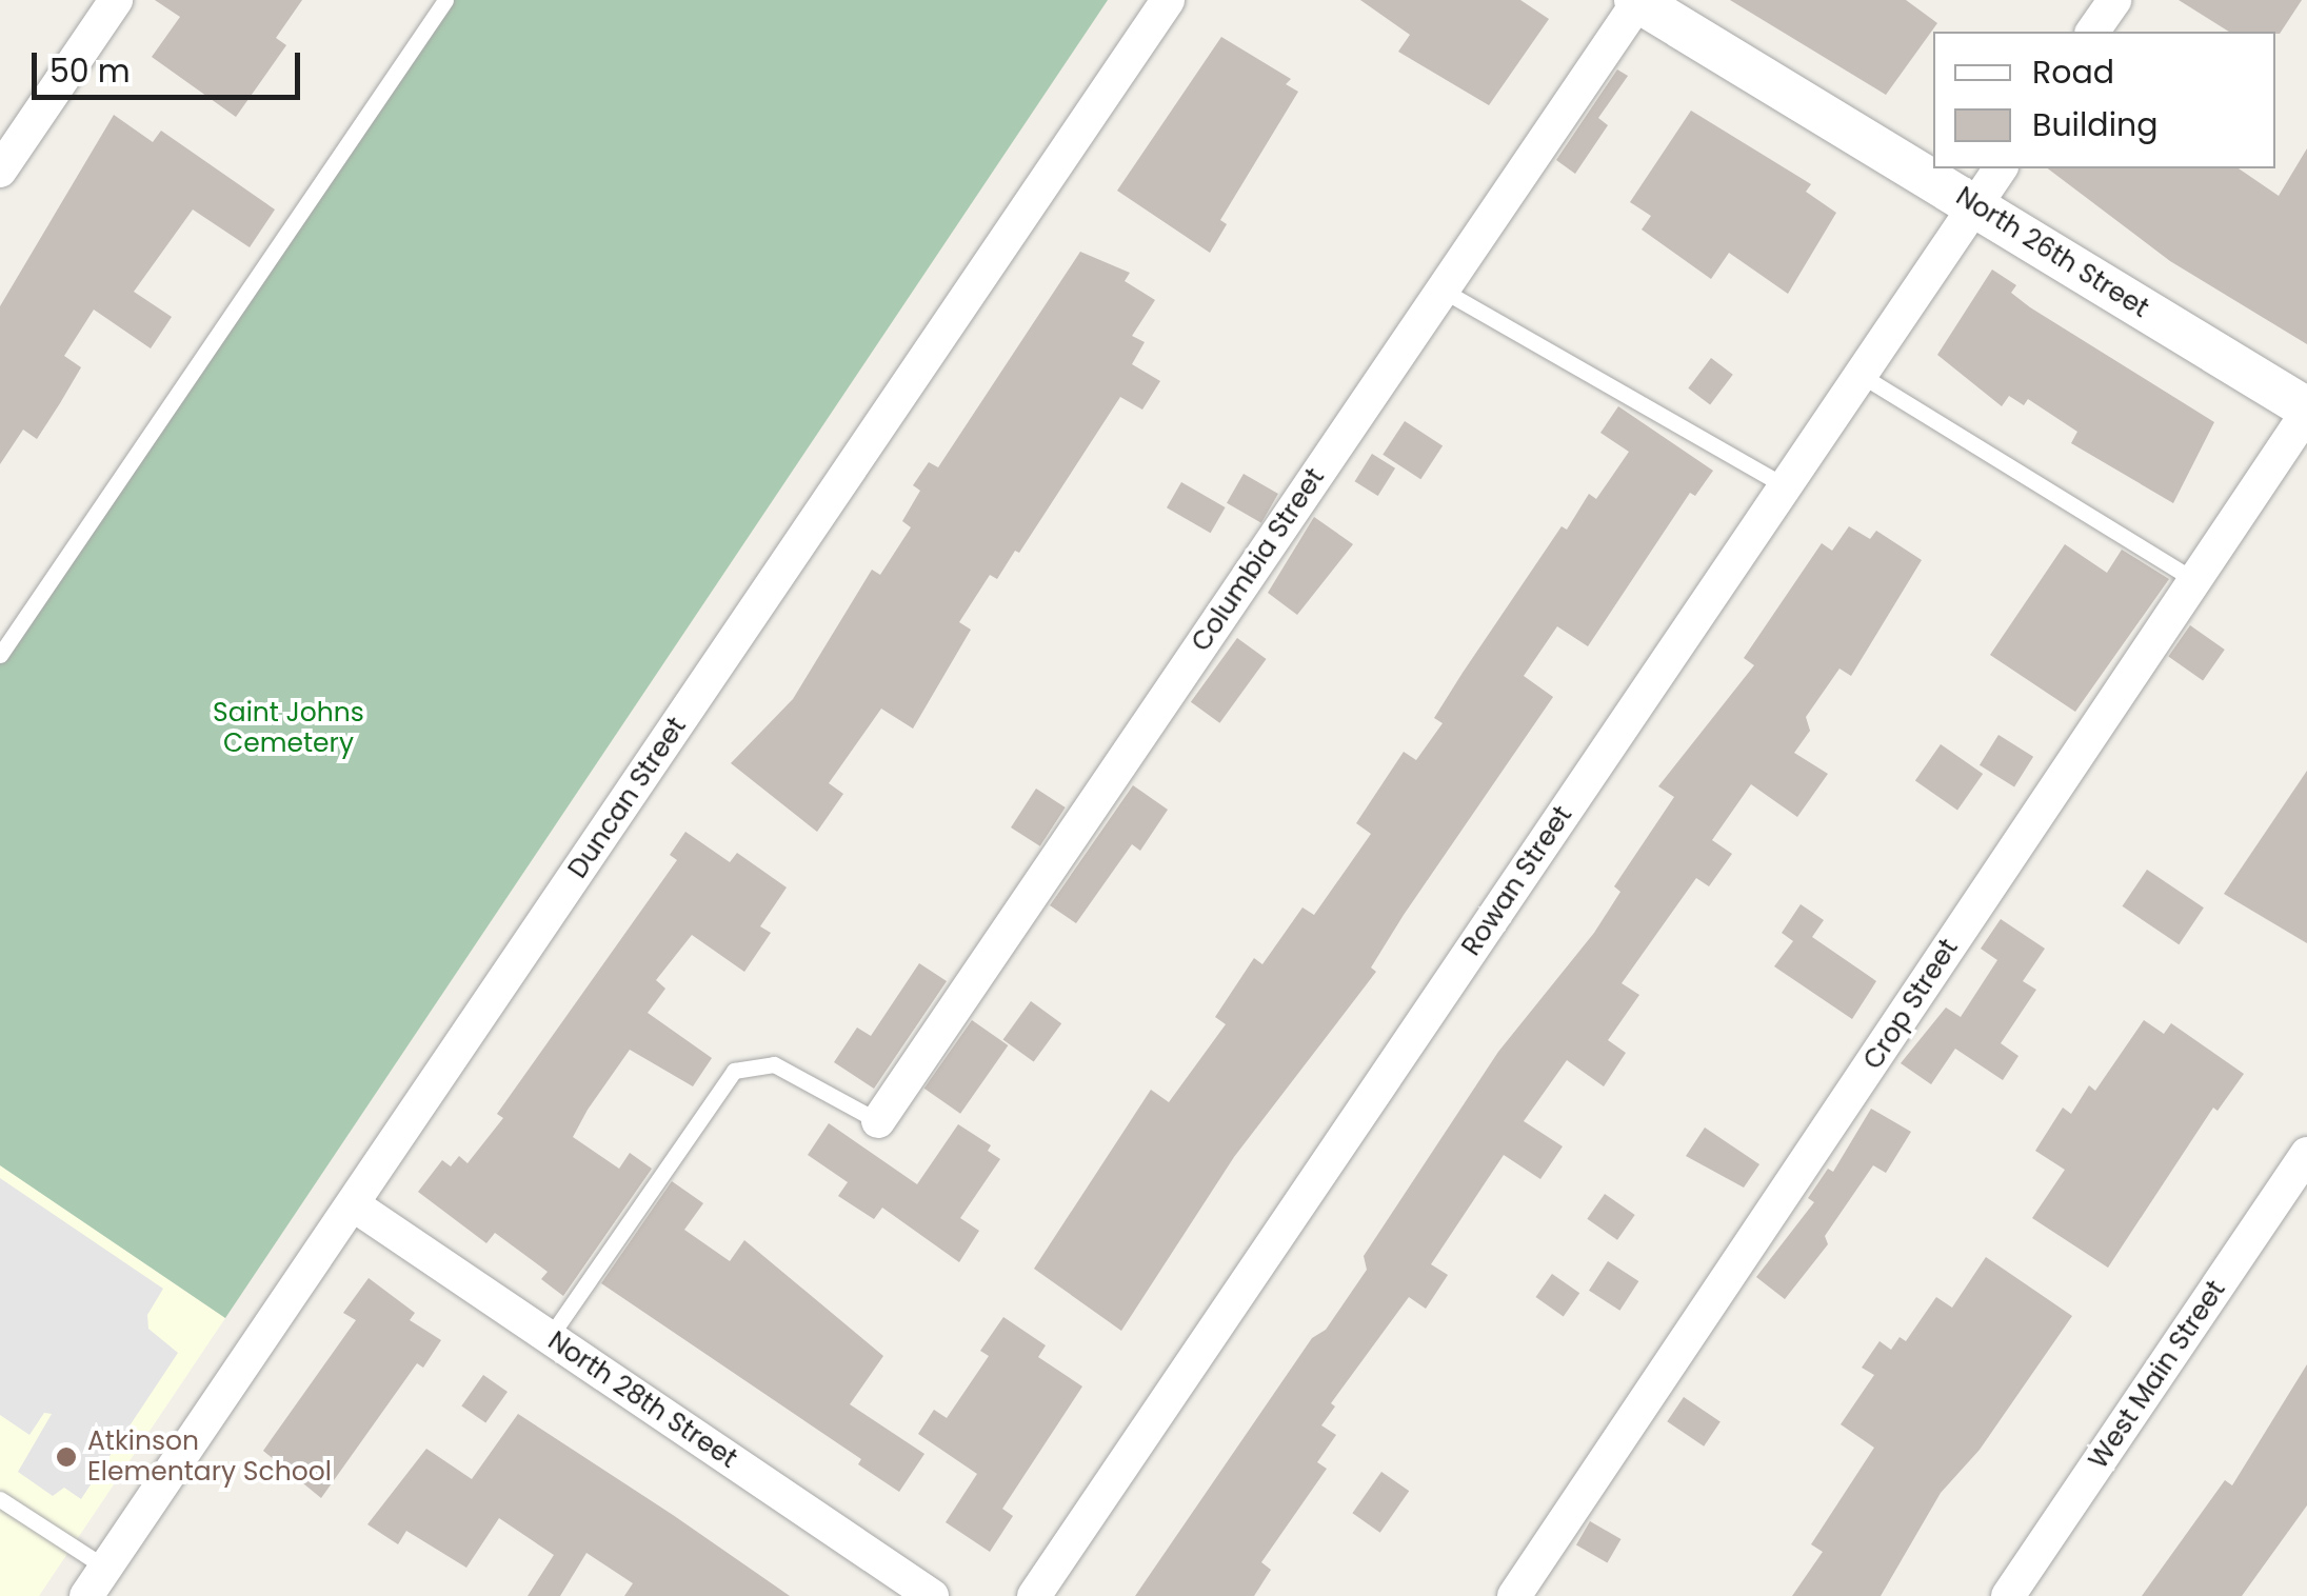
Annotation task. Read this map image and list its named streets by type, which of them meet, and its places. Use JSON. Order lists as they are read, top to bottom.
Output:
{
  "streets": {
    "street": [
      "North 26th Street",
      "Columbia Street",
      "Duncan Street",
      "Rowan Street",
      "Crop Street",
      "West Main Street",
      "North 28th Street"
    ]
  },
  "crossings": [
    ["North 26th Street", "Columbia Street"],
    ["North 26th Street", "Rowan Street"],
    ["North 26th Street", "Crop Street"],
    ["Duncan Street", "North 28th Street"]
  ],
  "parks": ["Saint Johns Cemetery"],
  "places": ["Atkinson Elementary School"],
  "legend": ["Road", "Building"],
  "scale_bar": "50 m"
}
